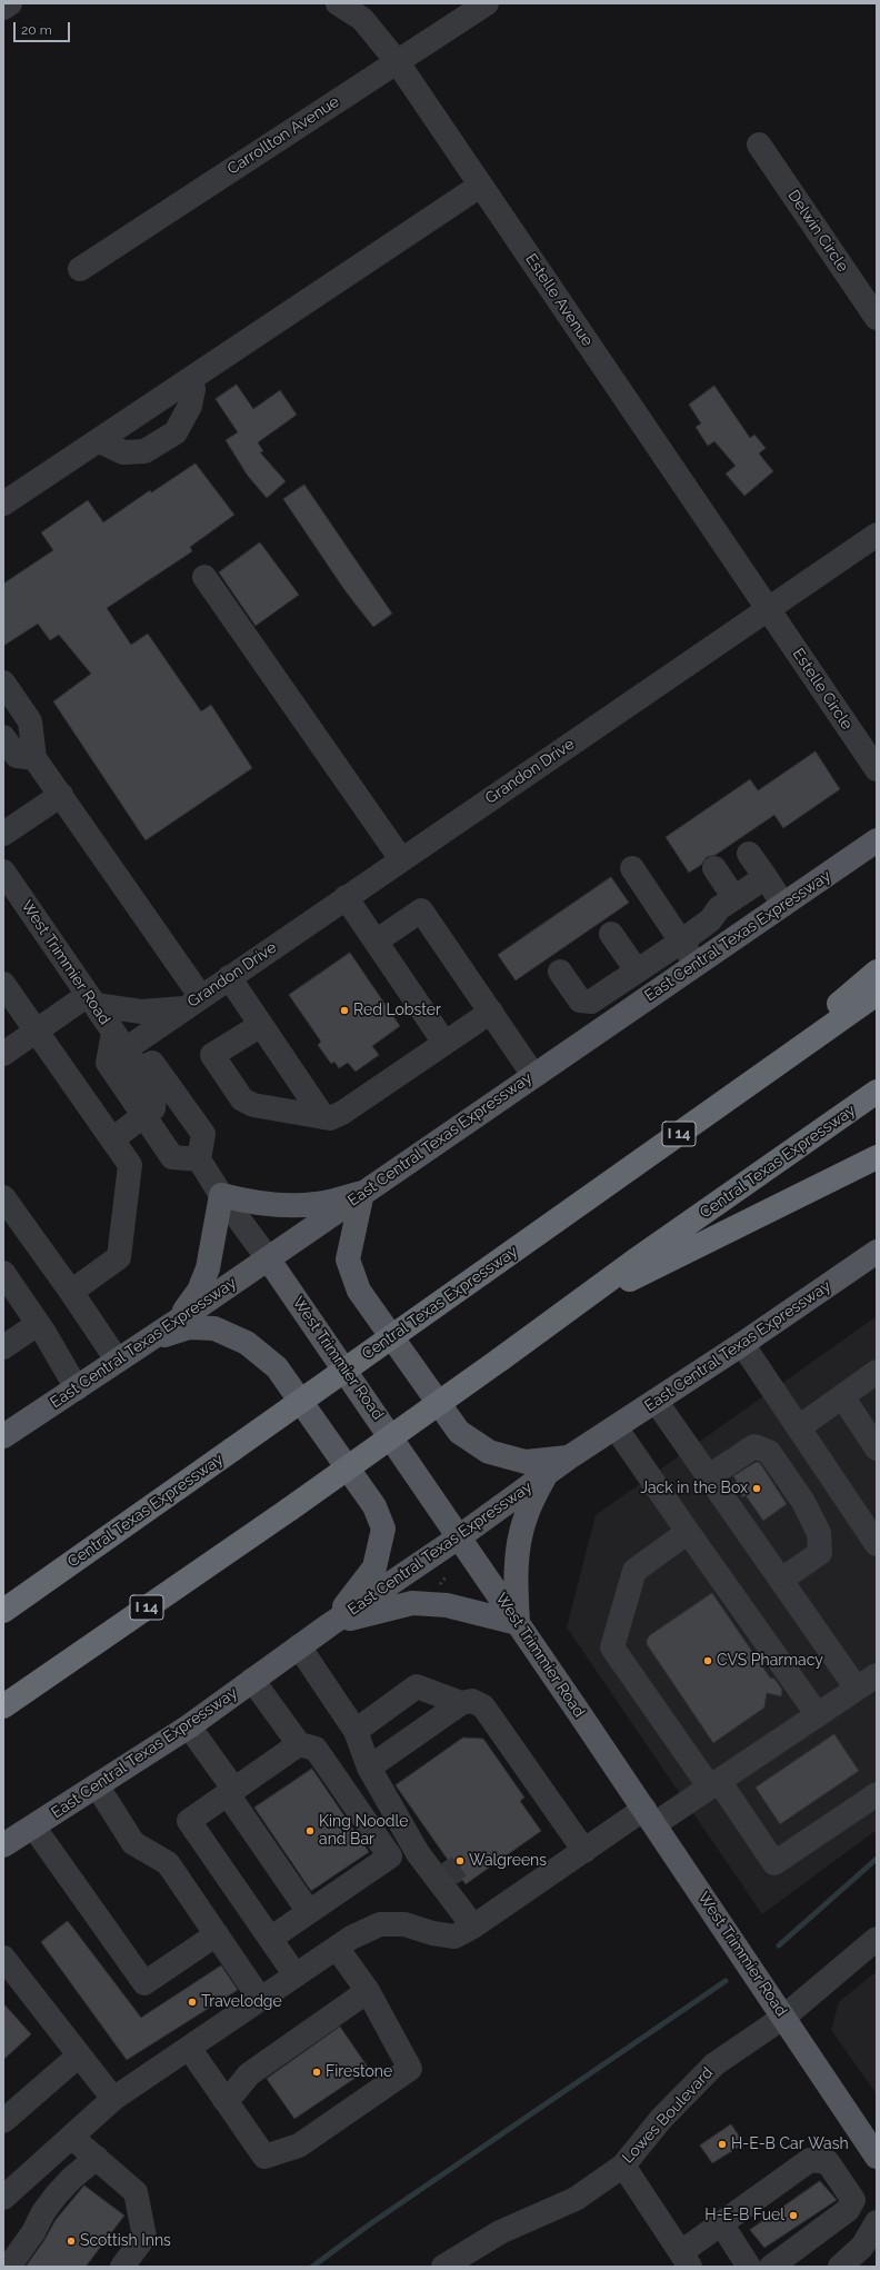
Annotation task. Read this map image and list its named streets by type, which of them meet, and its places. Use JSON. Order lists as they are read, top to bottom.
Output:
{
  "streets": {
    "highway": ["I 14", "Central Texas Expressway"],
    "main road": ["East Central Texas Expressway", "West Trimmier Road"],
    "street": [
      "Carrollton Avenue",
      "Delwin Circle",
      "Estelle Avenue",
      "Estelle Circle",
      "Grandon Drive",
      "Lowes Boulevard"
    ]
  },
  "crossings": [
    ["Carrollton Avenue", "Estelle Avenue"],
    ["Estelle Avenue", "Estelle Circle"],
    ["Estelle Avenue", "Grandon Drive"],
    ["Estelle Circle", "Grandon Drive"],
    ["Grandon Drive", "West Trimmier Road"],
    ["East Central Texas Expressway", "West Trimmier Road"],
    ["West Trimmier Road", "Lowes Boulevard"]
  ],
  "places": [
    "Red Lobster",
    "Jack in the Box",
    "CVS Pharmacy",
    "King Noodle and Bar",
    "Walgreens",
    "Travelodge",
    "Firestone",
    "H-E-B Car Wash",
    "H-E-B Fuel",
    "Scottish Inns"
  ],
  "scale_bar": "20 m"
}
